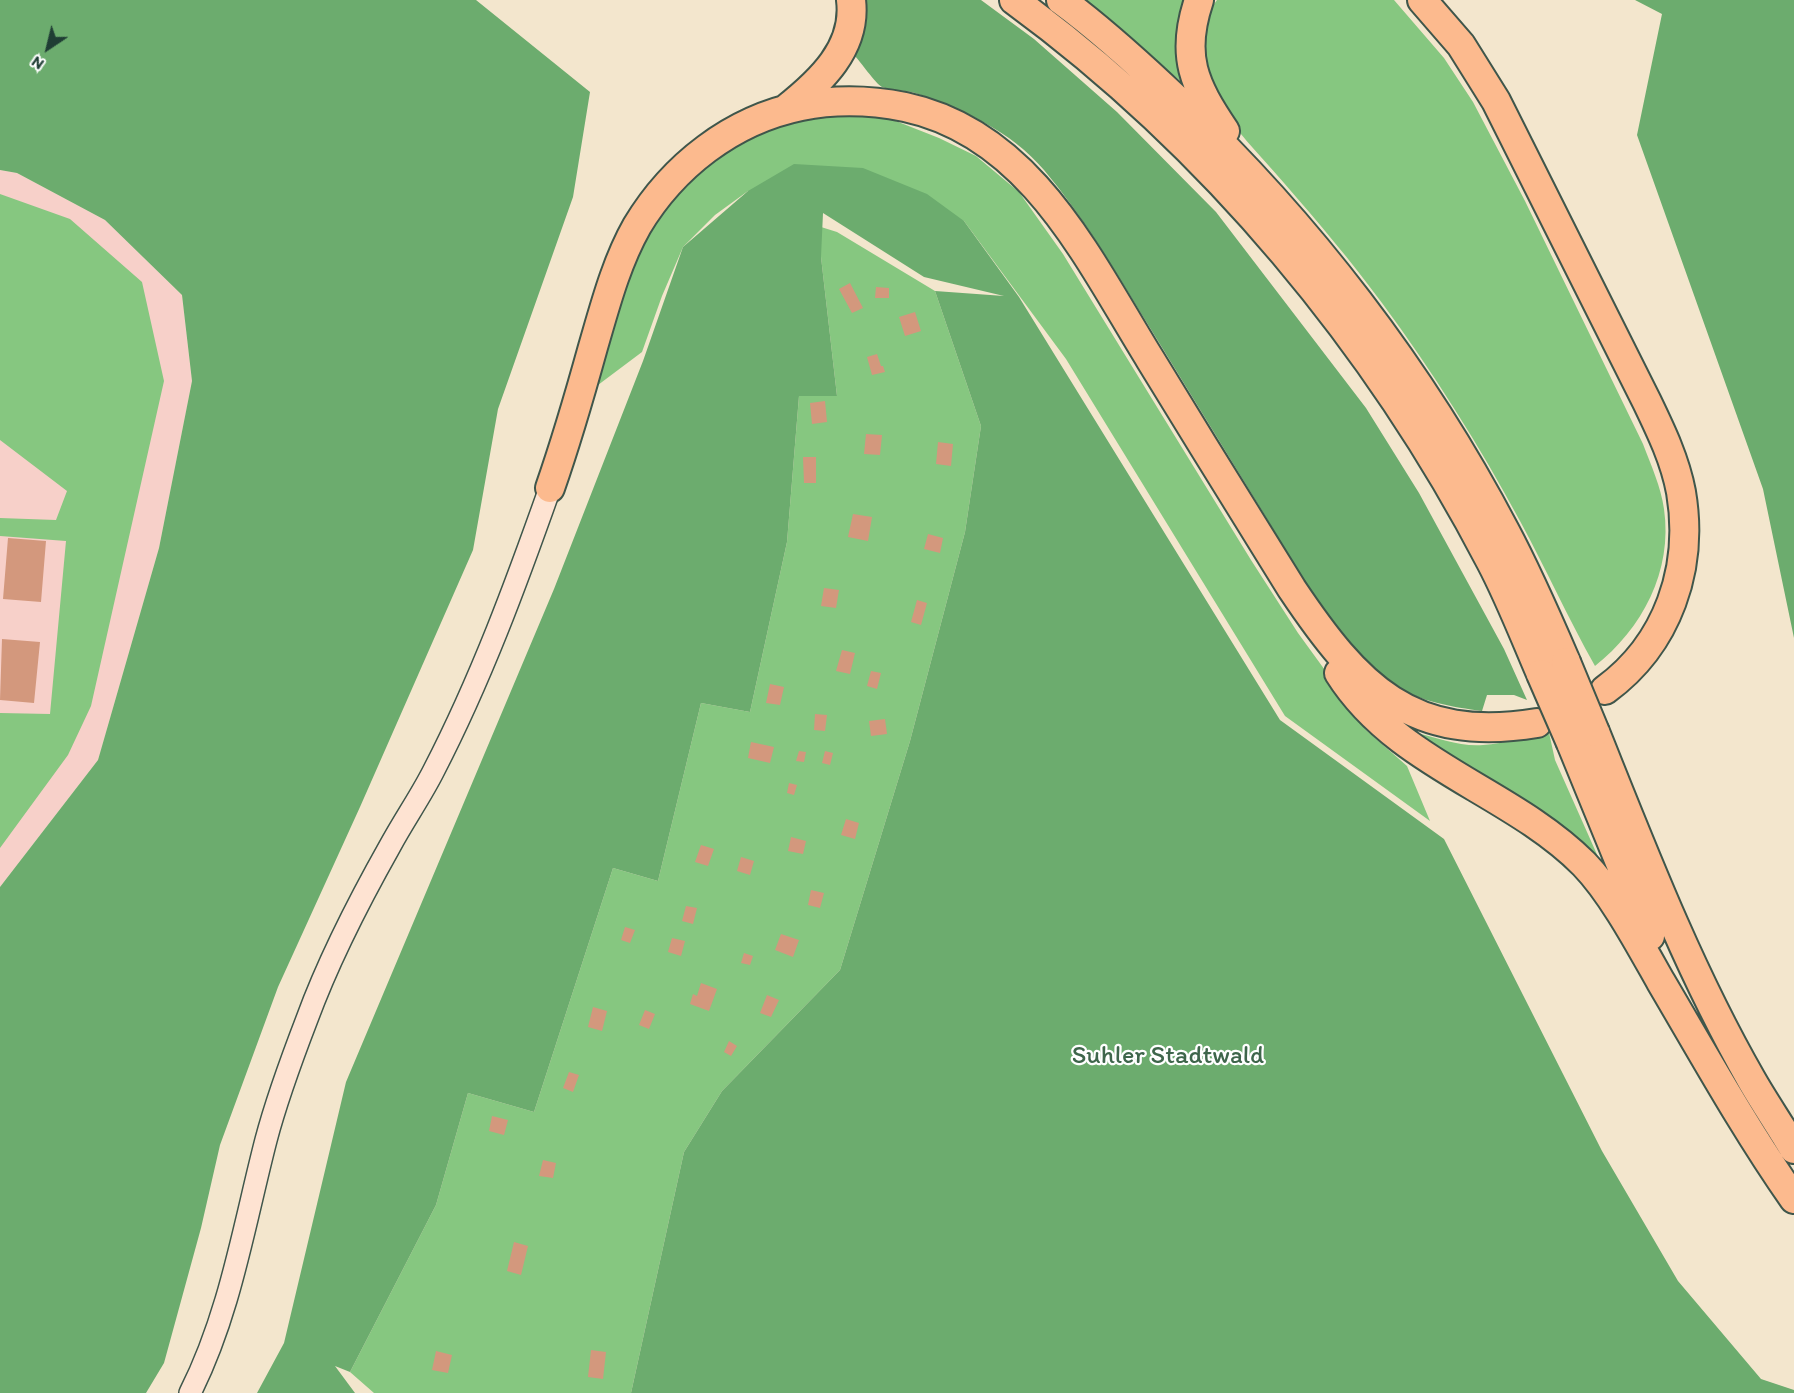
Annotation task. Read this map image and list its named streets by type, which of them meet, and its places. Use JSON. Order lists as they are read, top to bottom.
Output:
{
  "parks": ["Suhler Stadtwald"],
  "north": "bottom left"
}
